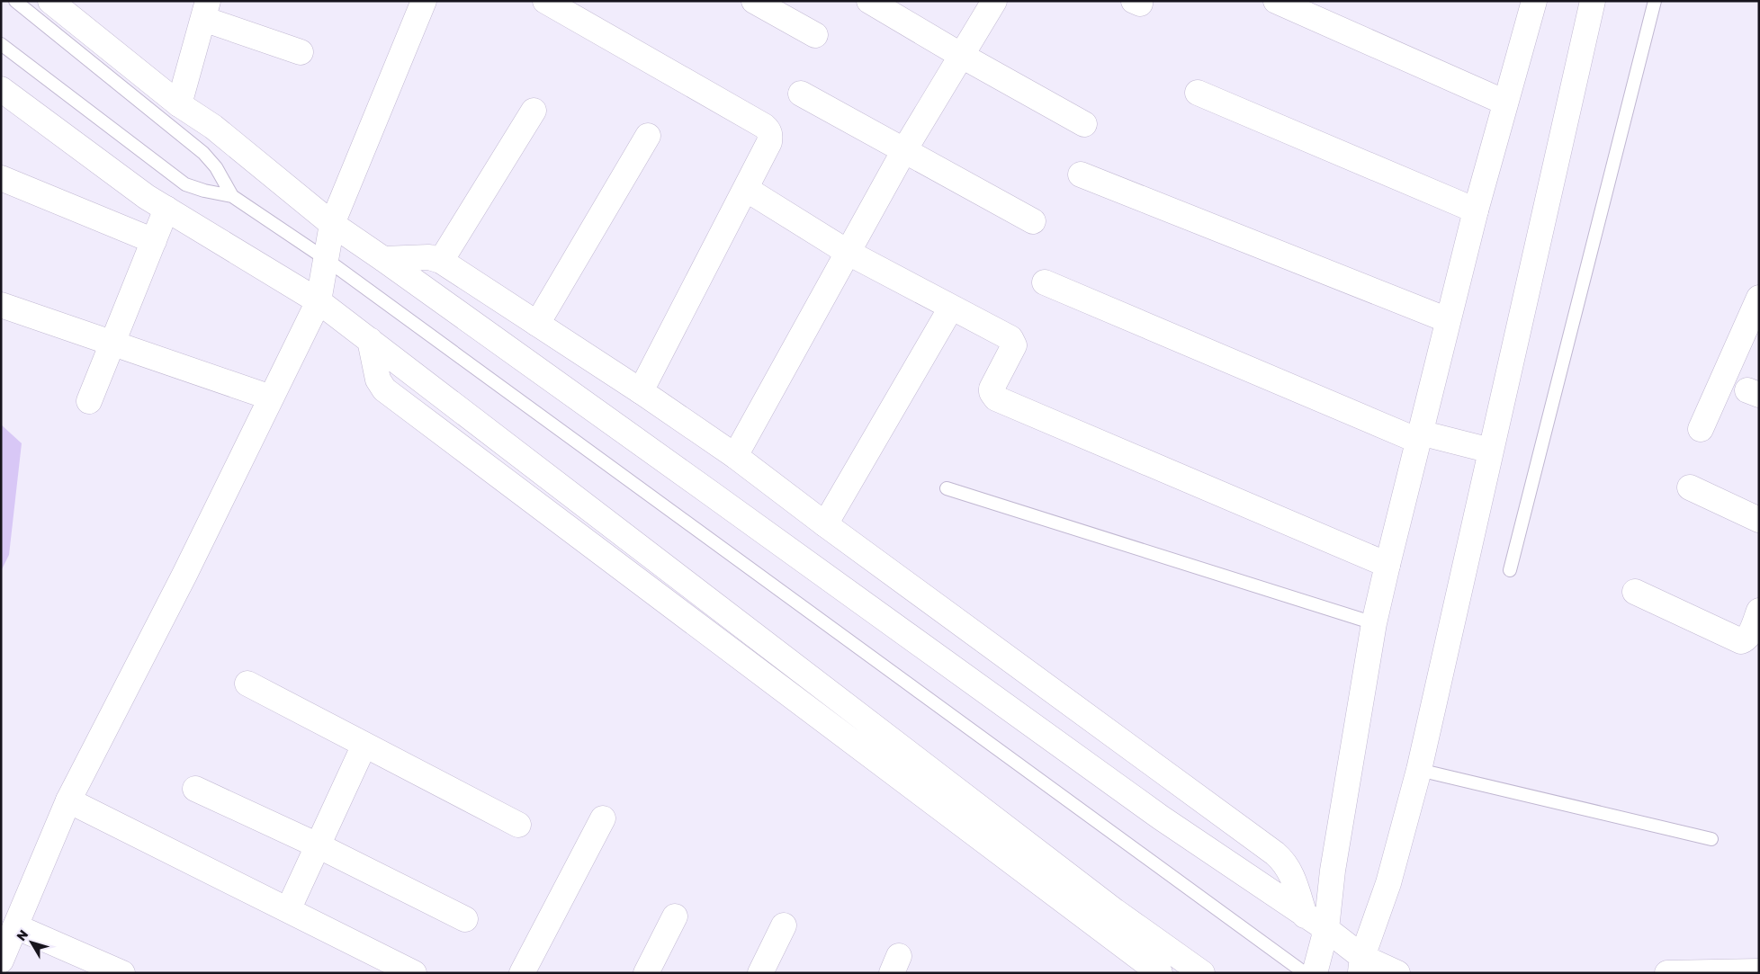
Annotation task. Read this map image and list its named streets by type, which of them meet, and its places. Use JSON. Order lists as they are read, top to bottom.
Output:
{
  "north": "top left"
}
